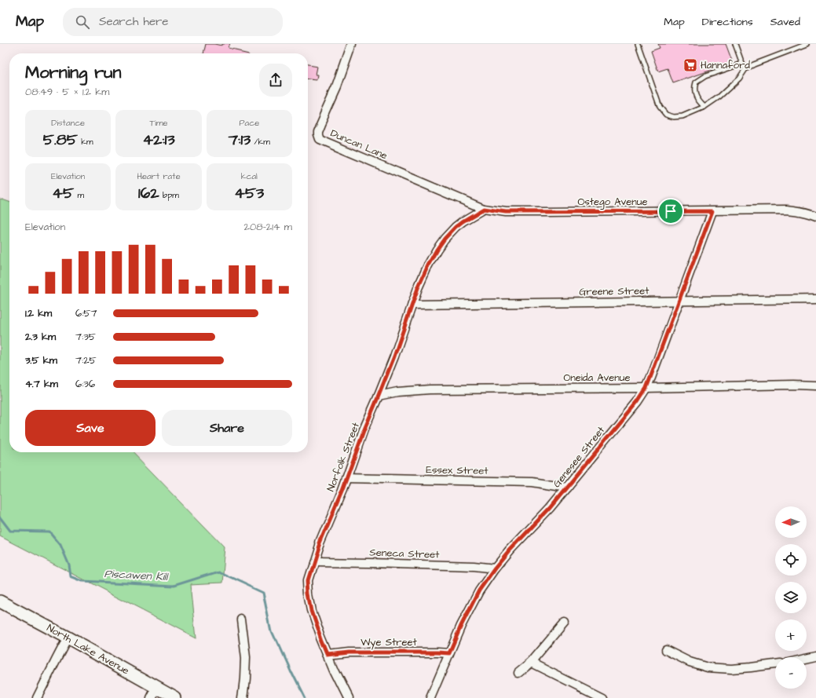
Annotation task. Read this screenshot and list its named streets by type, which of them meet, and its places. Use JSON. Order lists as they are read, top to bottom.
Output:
{
  "streets": {
    "street": [
      "Duncan Lane",
      "Ostego Avenue",
      "Greene Street",
      "Oneida Avenue",
      "Norfolk Street",
      "Genesee Street",
      "Essex Street",
      "Seneca Street",
      "Wye Street",
      "North Lake Avenue"
    ]
  },
  "crossings": [
    ["Duncan Lane", "Ostego Avenue"],
    ["Duncan Lane", "Norfolk Street"],
    ["Ostego Avenue", "Norfolk Street"],
    ["Ostego Avenue", "Genesee Street"],
    ["Greene Street", "Norfolk Street"],
    ["Greene Street", "Genesee Street"],
    ["Oneida Avenue", "Norfolk Street"],
    ["Oneida Avenue", "Genesee Street"],
    ["Norfolk Street", "Essex Street"],
    ["Norfolk Street", "Seneca Street"],
    ["Norfolk Street", "Wye Street"],
    ["Genesee Street", "Essex Street"],
    ["Genesee Street", "Seneca Street"],
    ["Genesee Street", "Wye Street"]
  ],
  "water": ["Piscawen Kill"],
  "places": {
    "supermarket": ["Hannaford"]
  },
  "north": "left",
  "page": {
    "header": "Map",
    "search": "Search here",
    "nav": ["Map", "Directions", "Saved"],
    "heading": ["Morning run", "08:49 · 5 × 1.2 km"],
    "stats": [
      ["Distance", "5.85 km"],
      ["Time", "42:13"],
      ["Pace", "7:13 /km"],
      ["Elevation", "45 m"],
      ["Heart rate", "162 bpm"],
      ["kcal", "453"]
    ],
    "chart": ["Elevation", "208–214 m"],
    "list": [
      {
        "name": "1.2 km",
        "note": "6:57"
      },
      {
        "name": "2.3 km",
        "note": "7:35"
      },
      {
        "name": "3.5 km",
        "note": "7:25"
      },
      {
        "name": "4.7 km",
        "note": "6:36"
      }
    ],
    "buttons": ["Save", "Share"],
    "map_buttons": ["+", "−"]
  }
}
